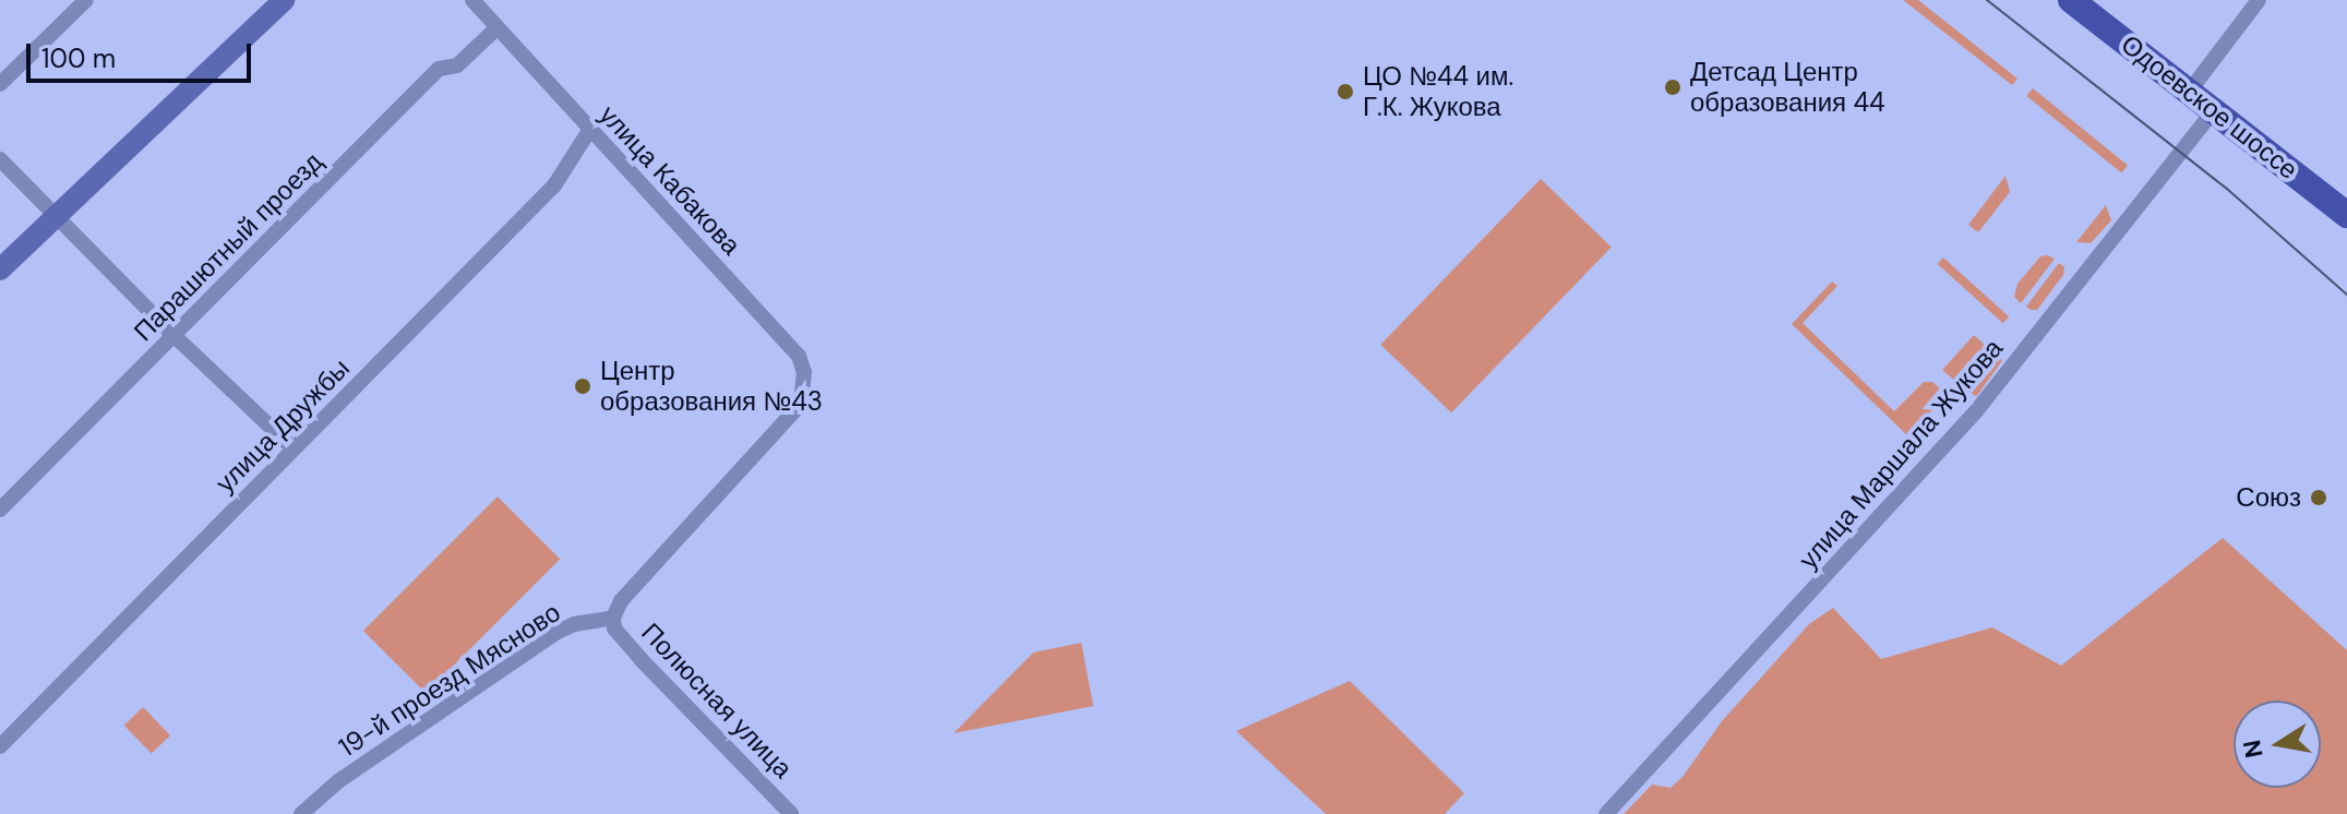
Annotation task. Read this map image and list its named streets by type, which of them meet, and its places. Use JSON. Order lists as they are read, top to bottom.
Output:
{
  "streets": {
    "main road": ["Одоевское шоссе"],
    "street": [
      "улица Кабакова",
      "Парашютный проезд",
      "улица Дружбы",
      "улица Маршала Жукова",
      "19-й проезд Мясново",
      "Полюсная улица"
    ]
  },
  "crossings": [
    ["Одоевское шоссе", "улица Маршала Жукова"],
    ["улица Кабакова", "Парашютный проезд"],
    ["улица Кабакова", "улица Дружбы"],
    ["улица Кабакова", "19-й проезд Мясново"],
    ["улица Кабакова", "Полюсная улица"],
    ["19-й проезд Мясново", "Полюсная улица"]
  ],
  "places": [
    "Детсад Центр образования 44",
    "ЦО №44 им. Г.К. Жукова",
    "Центр образования №43",
    "Союз"
  ],
  "scale_bar": "100 m",
  "north": "left"
}
